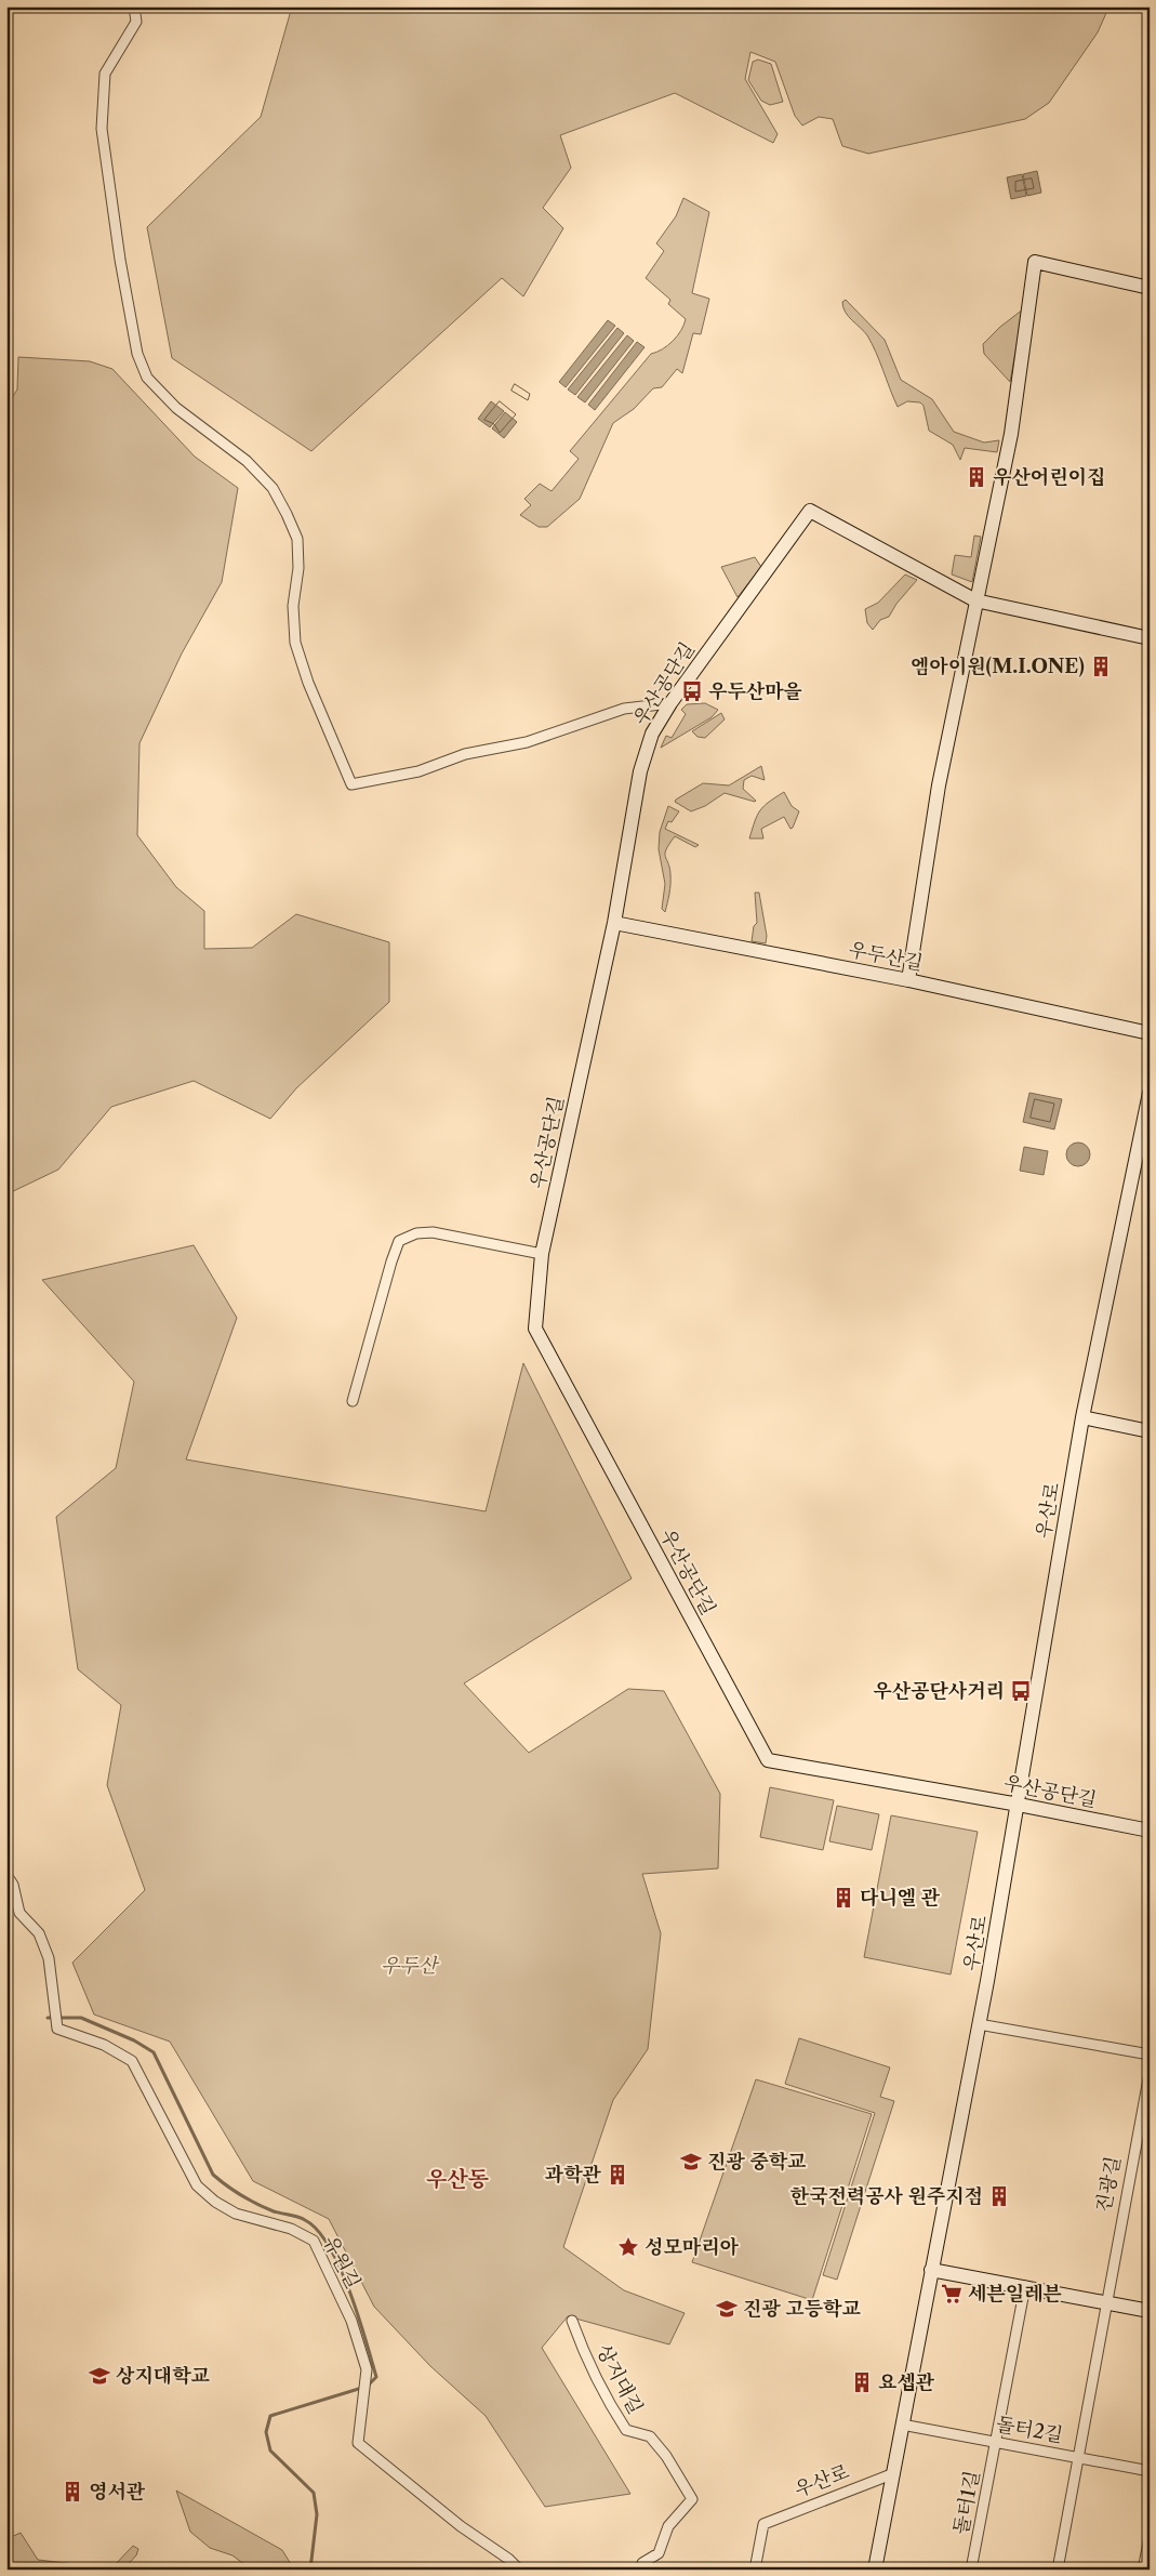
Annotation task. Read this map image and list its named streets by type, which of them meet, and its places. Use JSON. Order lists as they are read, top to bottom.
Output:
{
  "streets": {
    "street": [
      "우산공단길",
      "우두산길",
      "우산로",
      "진광길",
      "유원길",
      "상지대길",
      "돌터2길",
      "돌터1길"
    ]
  },
  "crossings": [
    ["우산공단길", "우두산길"],
    ["우산공단길", "우산로"],
    ["우산로", "돌터2길"],
    ["진광길", "돌터2길"],
    ["돌터2길", "돌터1길"]
  ],
  "districts": ["우산동"],
  "parks": ["우두산"],
  "places": {
    "building": [
      "우산어린이집",
      "엠아이원(M.I.ONE)",
      "다니엘 관",
      "과학관",
      "한국전력공사 원주지점",
      "요셉관",
      "영서관"
    ],
    "bus stop": ["우두산마을", "우산공단사거리"],
    "school or university": ["진광 중학교", "진광 고등학교", "상지대학교"],
    "place": ["성모마리아"],
    "supermarket": ["세븐일레븐"]
  }
}
